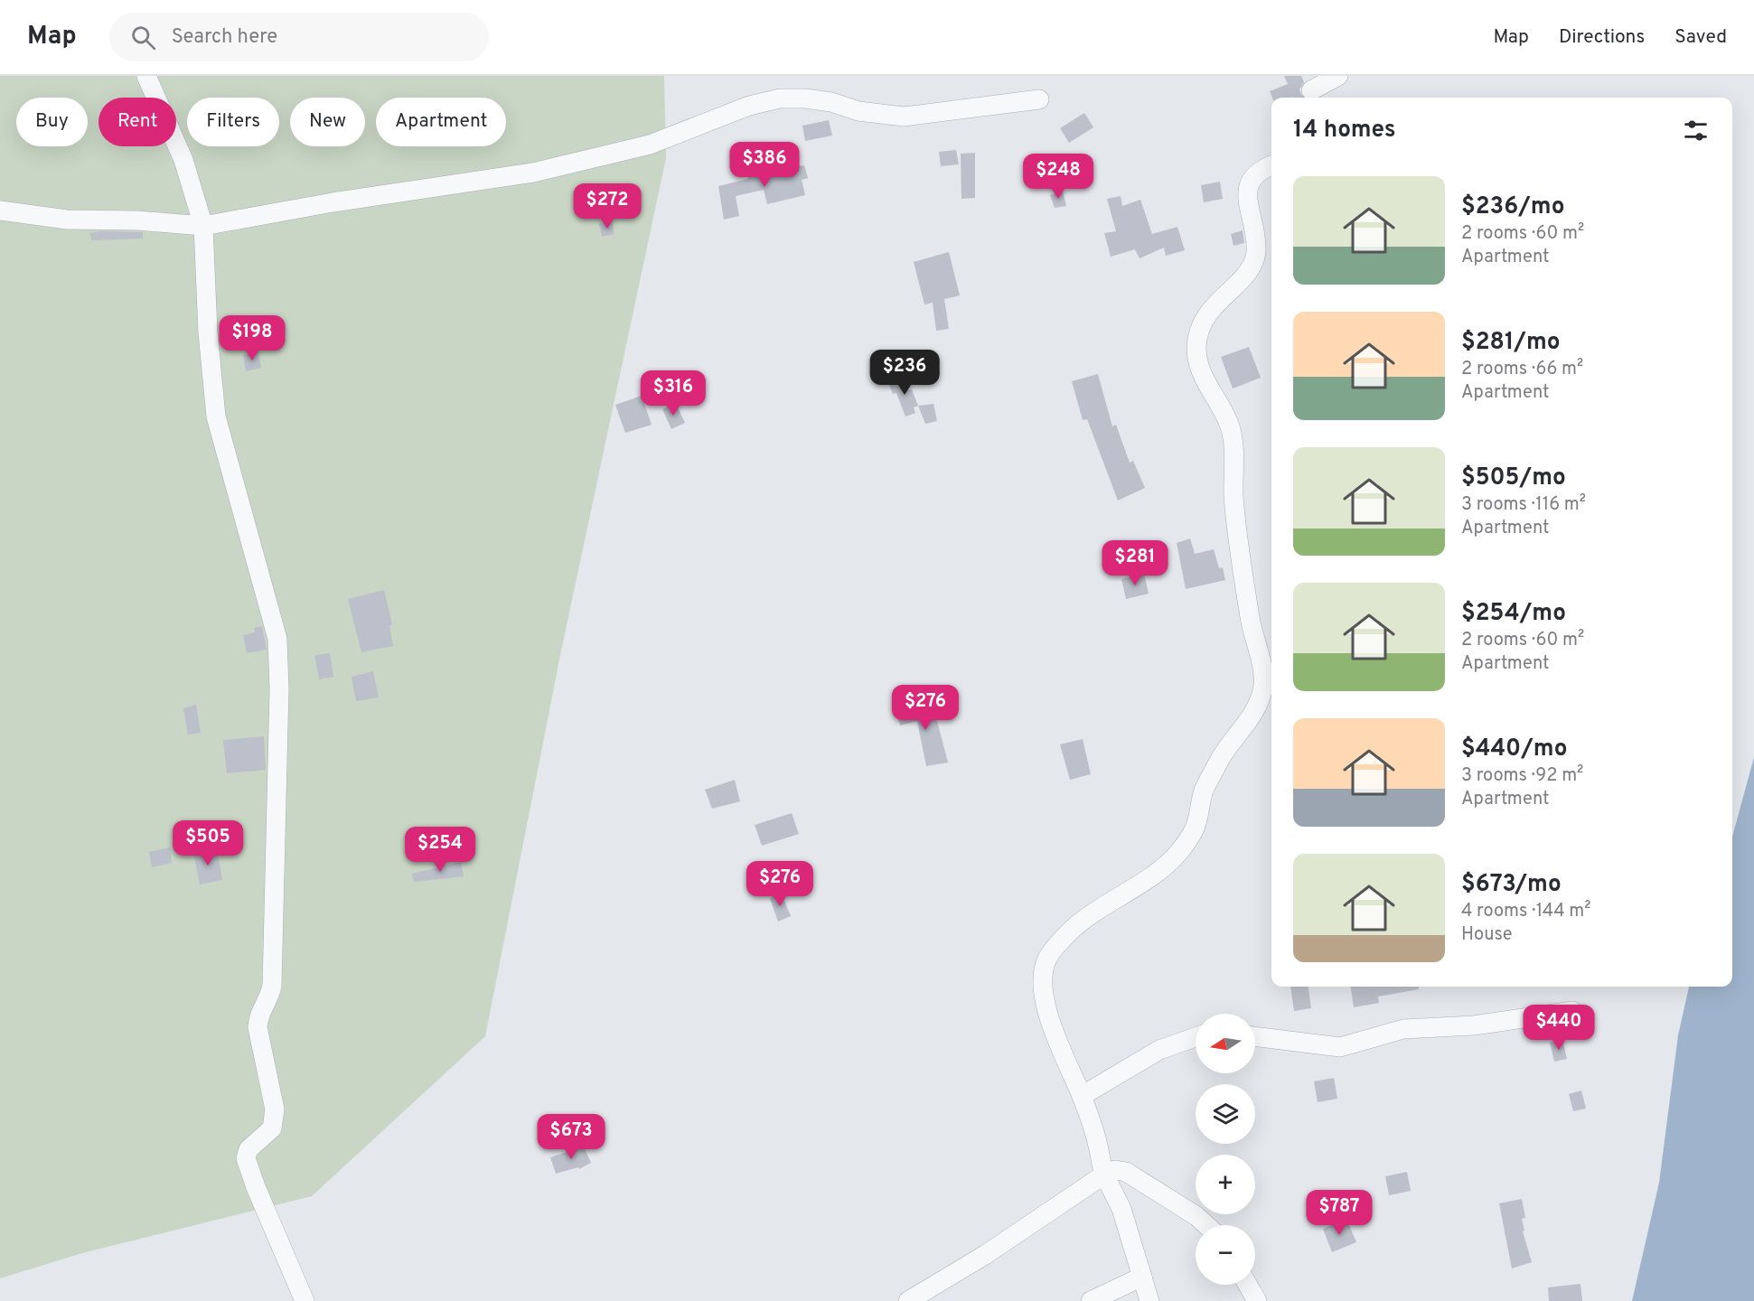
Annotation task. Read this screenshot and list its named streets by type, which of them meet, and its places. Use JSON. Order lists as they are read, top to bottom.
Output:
{
  "north": "left",
  "page": {
    "header": "Map",
    "search": "Search here",
    "nav": ["Map", "Directions", "Saved"],
    "chip": [
      "Buy",
      "Rent",
      "Filters",
      "New",
      "Apartment"
    ],
    "heading": "14 homes",
    "price": [
      "$386",
      "$248",
      "$272",
      "$198",
      "$236",
      "$316",
      "$281",
      "$276",
      "$505",
      "$254",
      "$276",
      "$440",
      "$673",
      "$787"
    ],
    "list": [
      {
        "name": "$236/mo",
        "note": "2 rooms · 60 m² · Apartment"
      },
      {
        "name": "$281/mo",
        "note": "2 rooms · 66 m² · Apartment"
      },
      {
        "name": "$505/mo",
        "note": "3 rooms · 116 m² · Apartment"
      },
      {
        "name": "$254/mo",
        "note": "2 rooms · 60 m² · Apartment"
      },
      {
        "name": "$440/mo",
        "note": "3 rooms · 92 m² · Apartment"
      },
      {
        "name": "$673/mo",
        "note": "4 rooms · 144 m² · House"
      }
    ],
    "map_buttons": ["+", "−"]
  }
}
